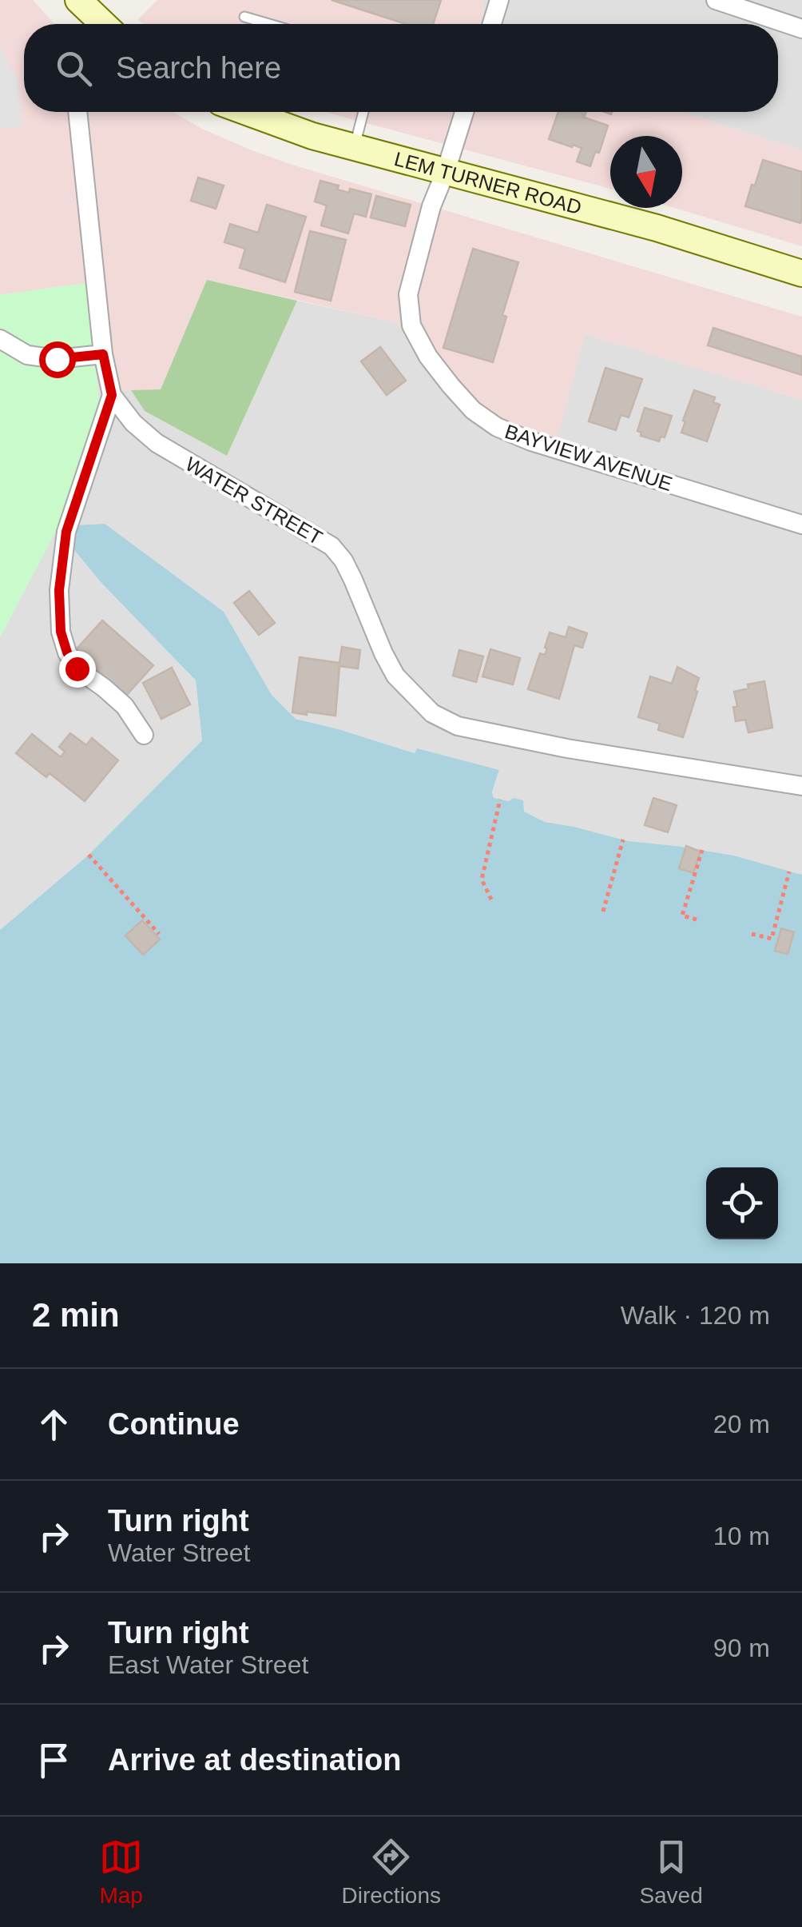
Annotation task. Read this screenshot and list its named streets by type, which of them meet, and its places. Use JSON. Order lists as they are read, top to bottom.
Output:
{
  "streets": {
    "main road": ["LEM TURNER ROAD"],
    "street": ["BAYVIEW AVENUE", "WATER STREET"]
  },
  "crossings": [
    ["LEM TURNER ROAD", "BAYVIEW AVENUE"]
  ],
  "north": "bottom",
  "page": {
    "search": "Search here",
    "heading": ["2 min", "Walk · 120 m"],
    "list": [
      ["Continue", "20 m"],
      ["Turn right", "Water Street", "10 m"],
      ["Turn right", "East Water Street", "90 m"],
      "Arrive at destination"
    ],
    "nav": ["Map", "Directions", "Saved"]
  }
}
